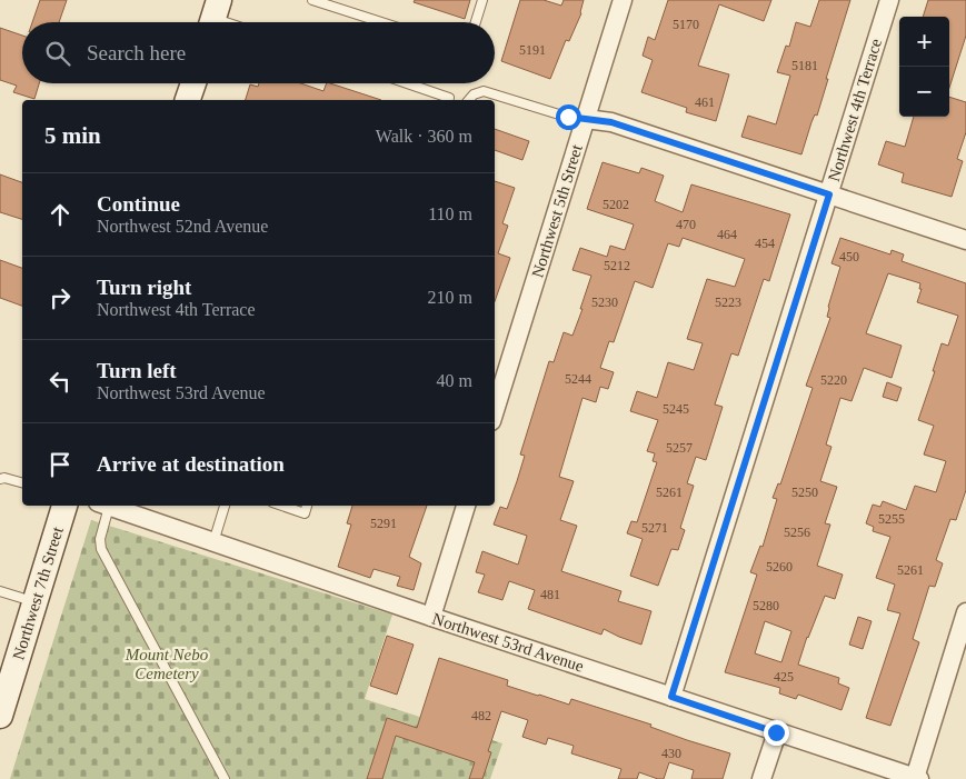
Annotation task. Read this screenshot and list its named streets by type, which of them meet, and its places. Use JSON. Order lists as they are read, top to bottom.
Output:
{
  "streets": {
    "main road": ["Northwest 7th Street"],
    "street": ["Northwest 4th Terrace", "Northwest 5th Street", "Northwest 53rd Avenue"]
  },
  "crossings": [
    ["Northwest 4th Terrace", "Northwest 53rd Avenue"]
  ],
  "parks": ["Mount Nebo Cemetery"],
  "house_numbers": [
    "5170",
    "5191",
    "5181",
    "461",
    "5202",
    "470",
    "464",
    "454",
    "450",
    "5212",
    "5230",
    "5223",
    "5244",
    "5220",
    "5245",
    "5257",
    "5261",
    "5250",
    "5255",
    "5291",
    "5271",
    "5256",
    "5260",
    "5261",
    "481",
    "5280",
    "425",
    "482",
    "430"
  ],
  "page": {
    "map_buttons": ["+", "−"],
    "search": "Search here",
    "heading": ["5 min", "Walk · 360 m"],
    "list": [
      ["Continue", "Northwest 52nd Avenue", "110 m"],
      ["Turn right", "Northwest 4th Terrace", "210 m"],
      ["Turn left", "Northwest 53rd Avenue", "40 m"],
      "Arrive at destination"
    ]
  }
}
